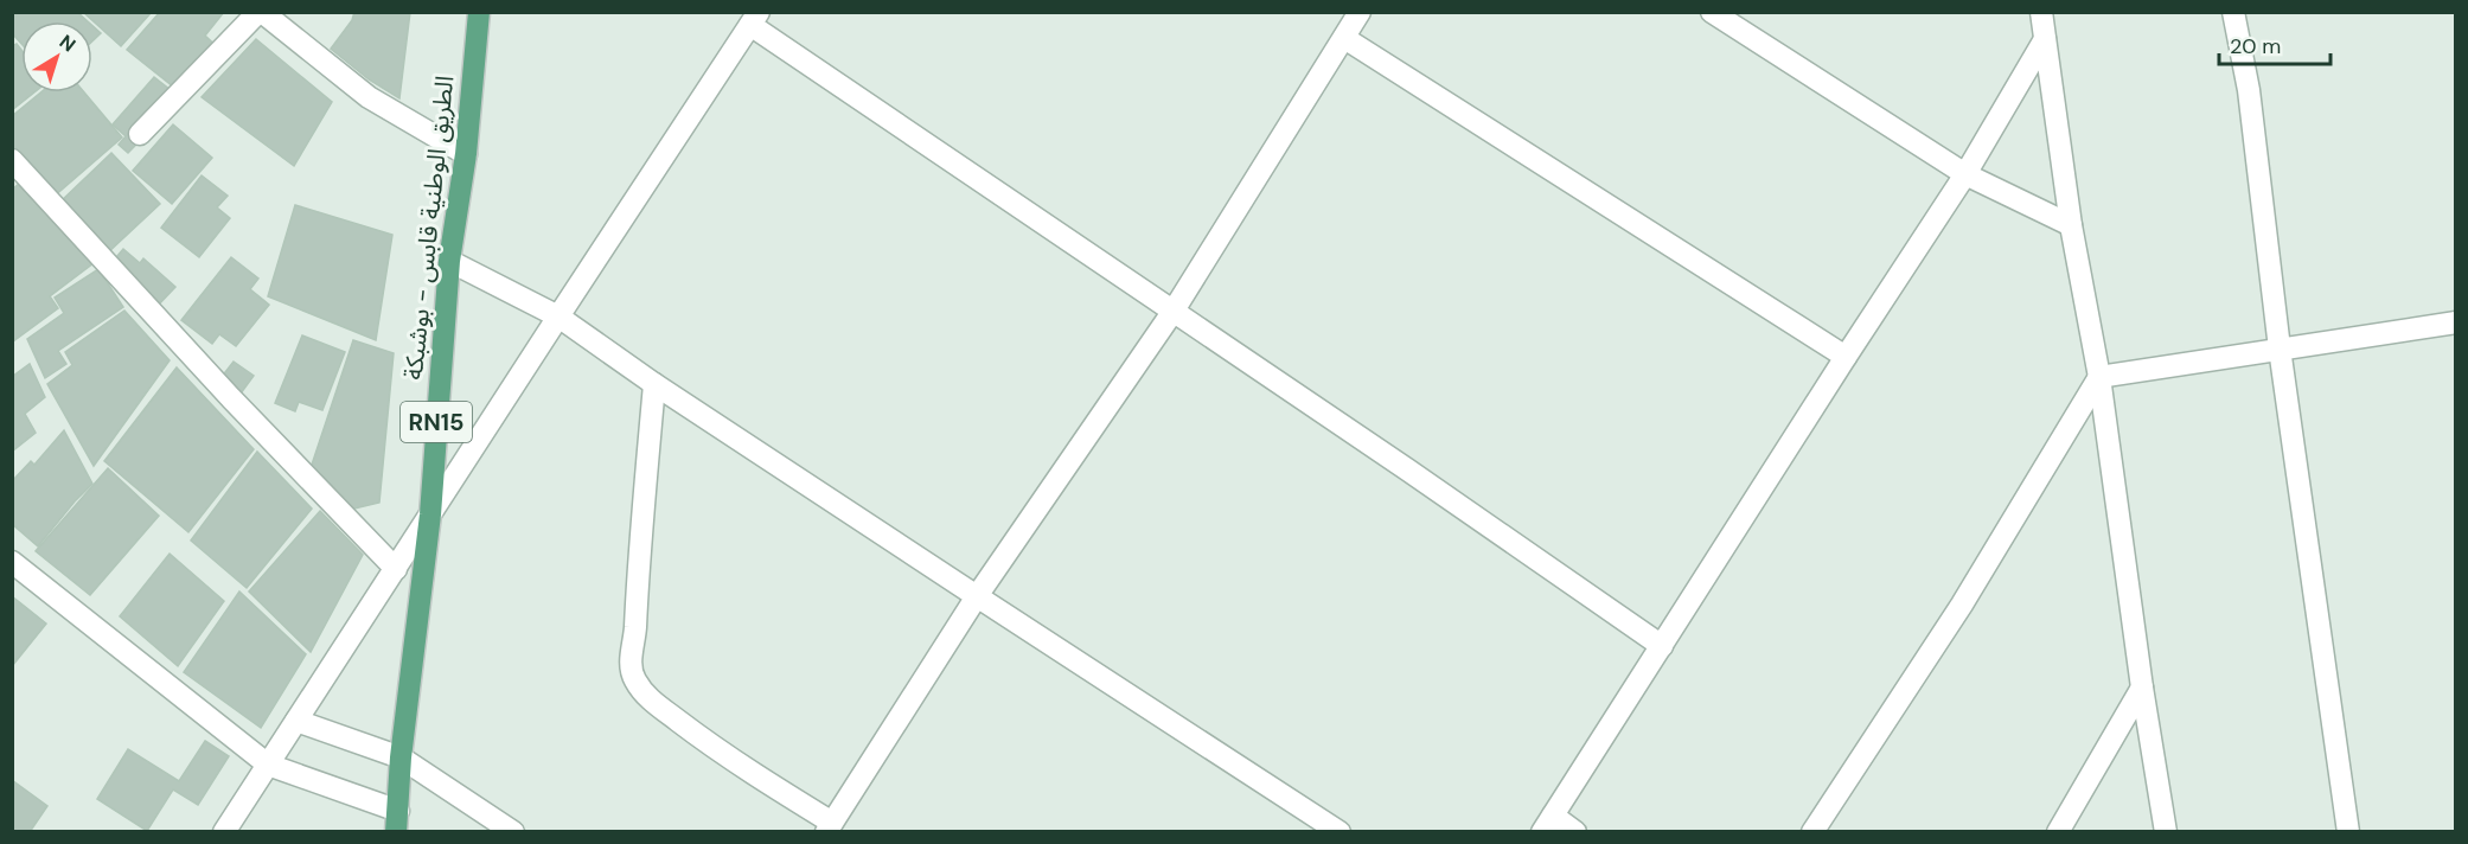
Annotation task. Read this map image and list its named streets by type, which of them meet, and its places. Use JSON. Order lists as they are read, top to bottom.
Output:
{
  "streets": {
    "main road": ["الطريق الوطنية قابس - بوشبكة", "RN15"]
  },
  "scale_bar": "20 m",
  "north": "top right"
}
